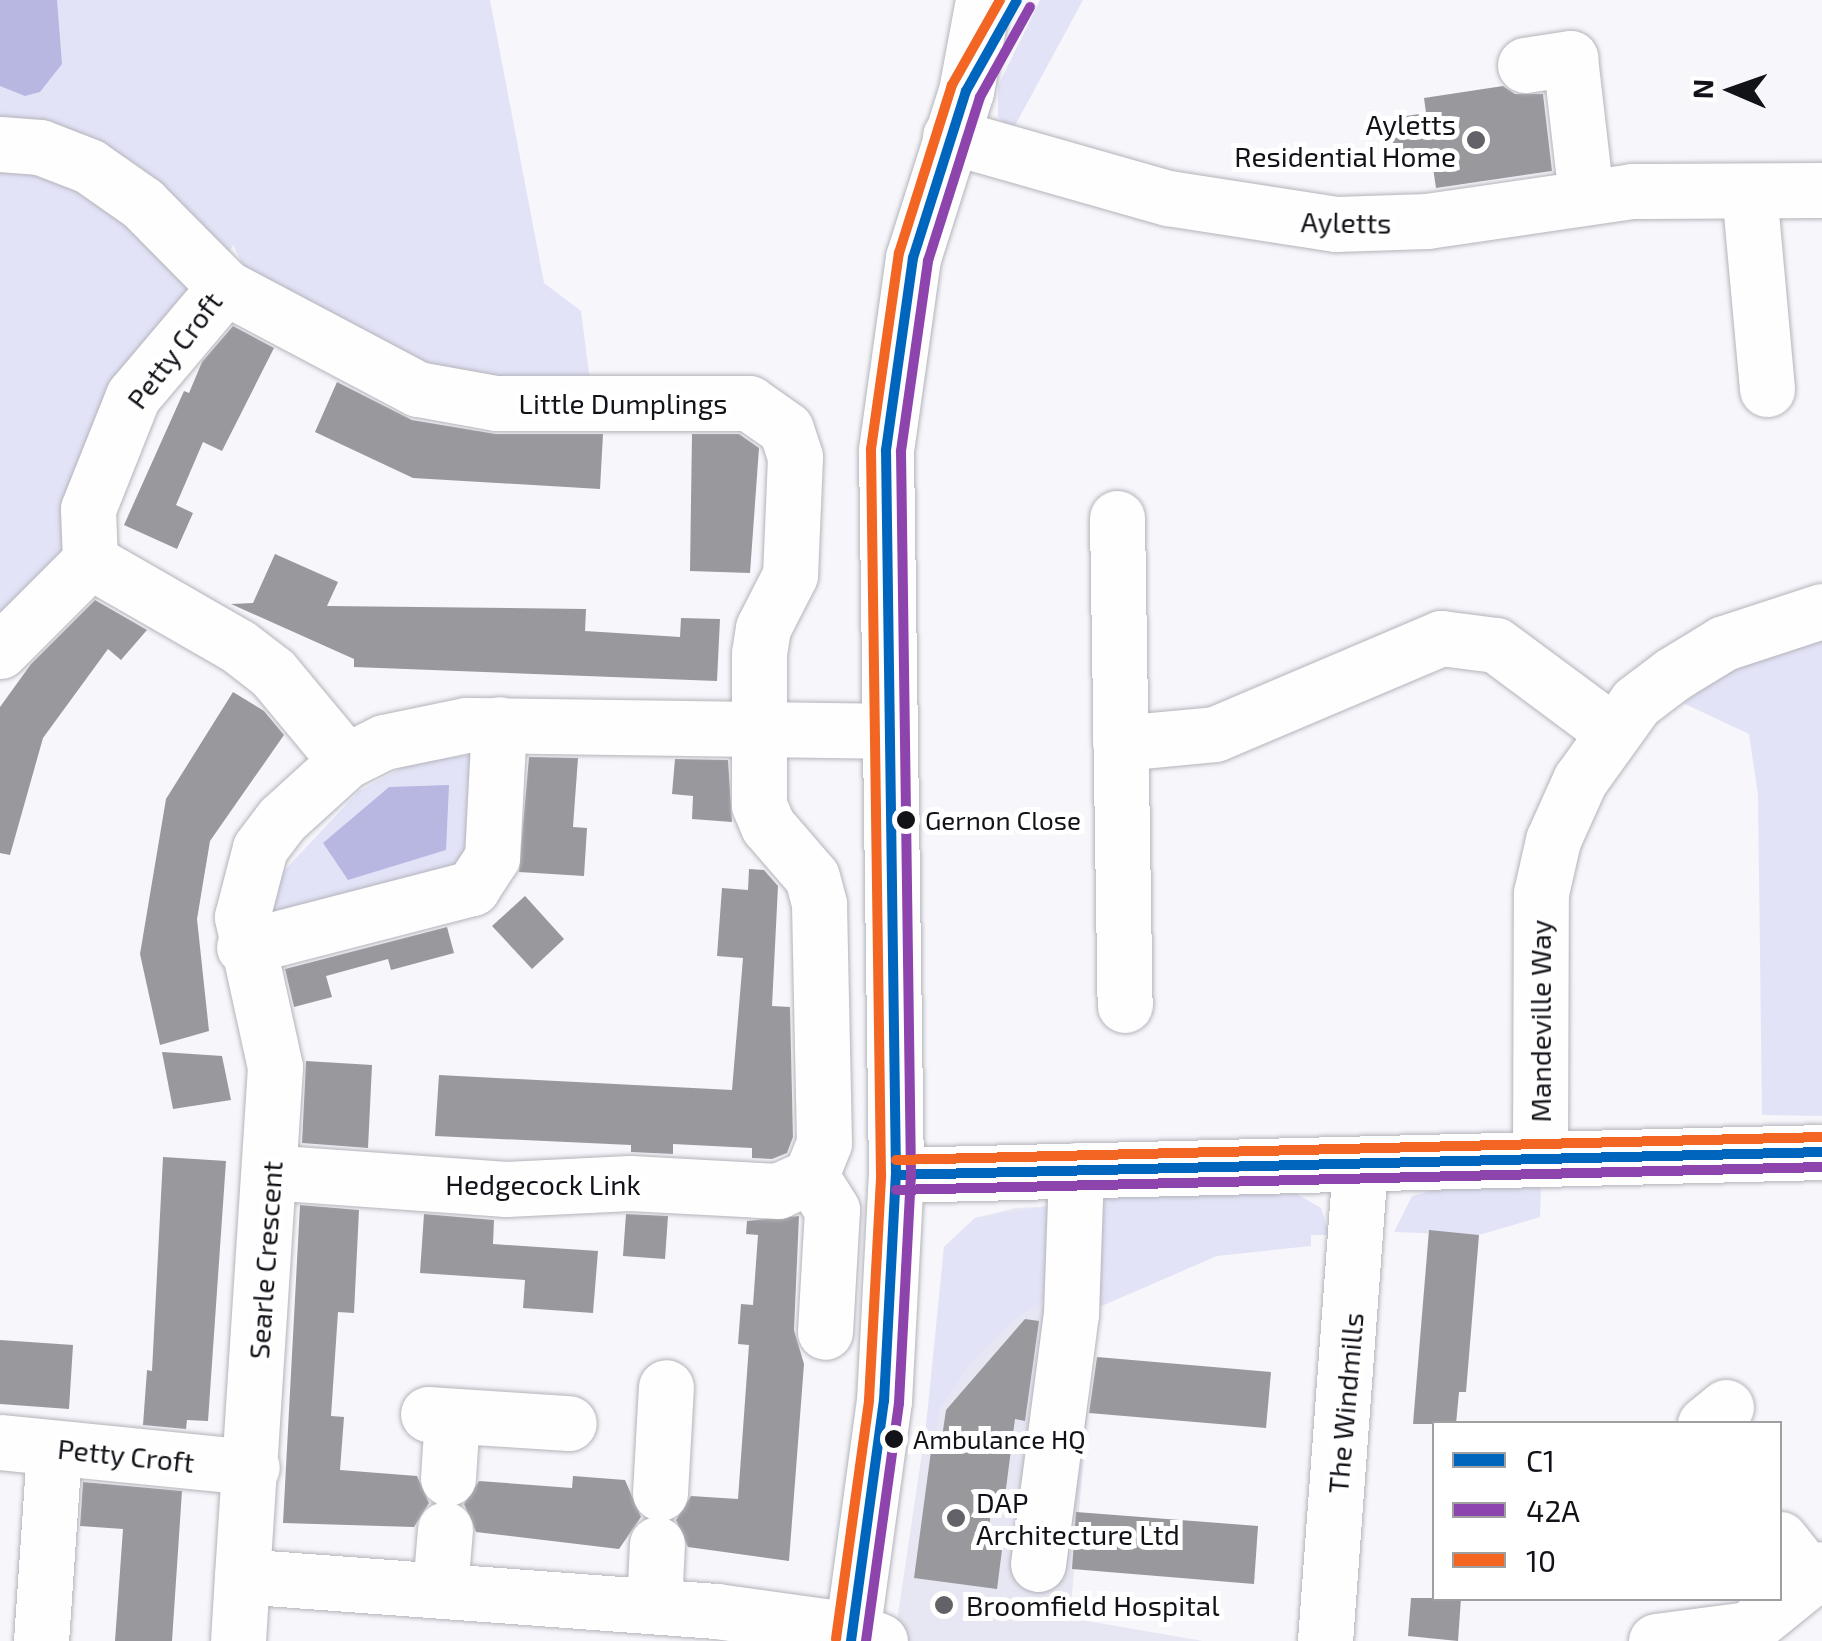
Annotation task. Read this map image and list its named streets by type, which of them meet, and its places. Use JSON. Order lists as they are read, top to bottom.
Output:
{
  "streets": {
    "street": [
      "Ayletts",
      "Petty Croft",
      "Little Dumplings",
      "Mandeville Way",
      "Hedgecock Link",
      "Searle Crescent",
      "The Windmills"
    ]
  },
  "crossings": [
    ["Petty Croft", "Little Dumplings"],
    ["Petty Croft", "Searle Crescent"],
    ["Little Dumplings", "Searle Crescent"],
    ["Hedgecock Link", "Searle Crescent"]
  ],
  "places": [
    "Ayletts Residential Home",
    "Gernon Close",
    "Ambulance HQ",
    "DAP Architecture Ltd",
    "Broomfield Hospital"
  ],
  "lines": ["transit line C1", "transit line 10", "transit line 42A"],
  "legend": ["C1", "42A", "10"],
  "north": "left"
}
